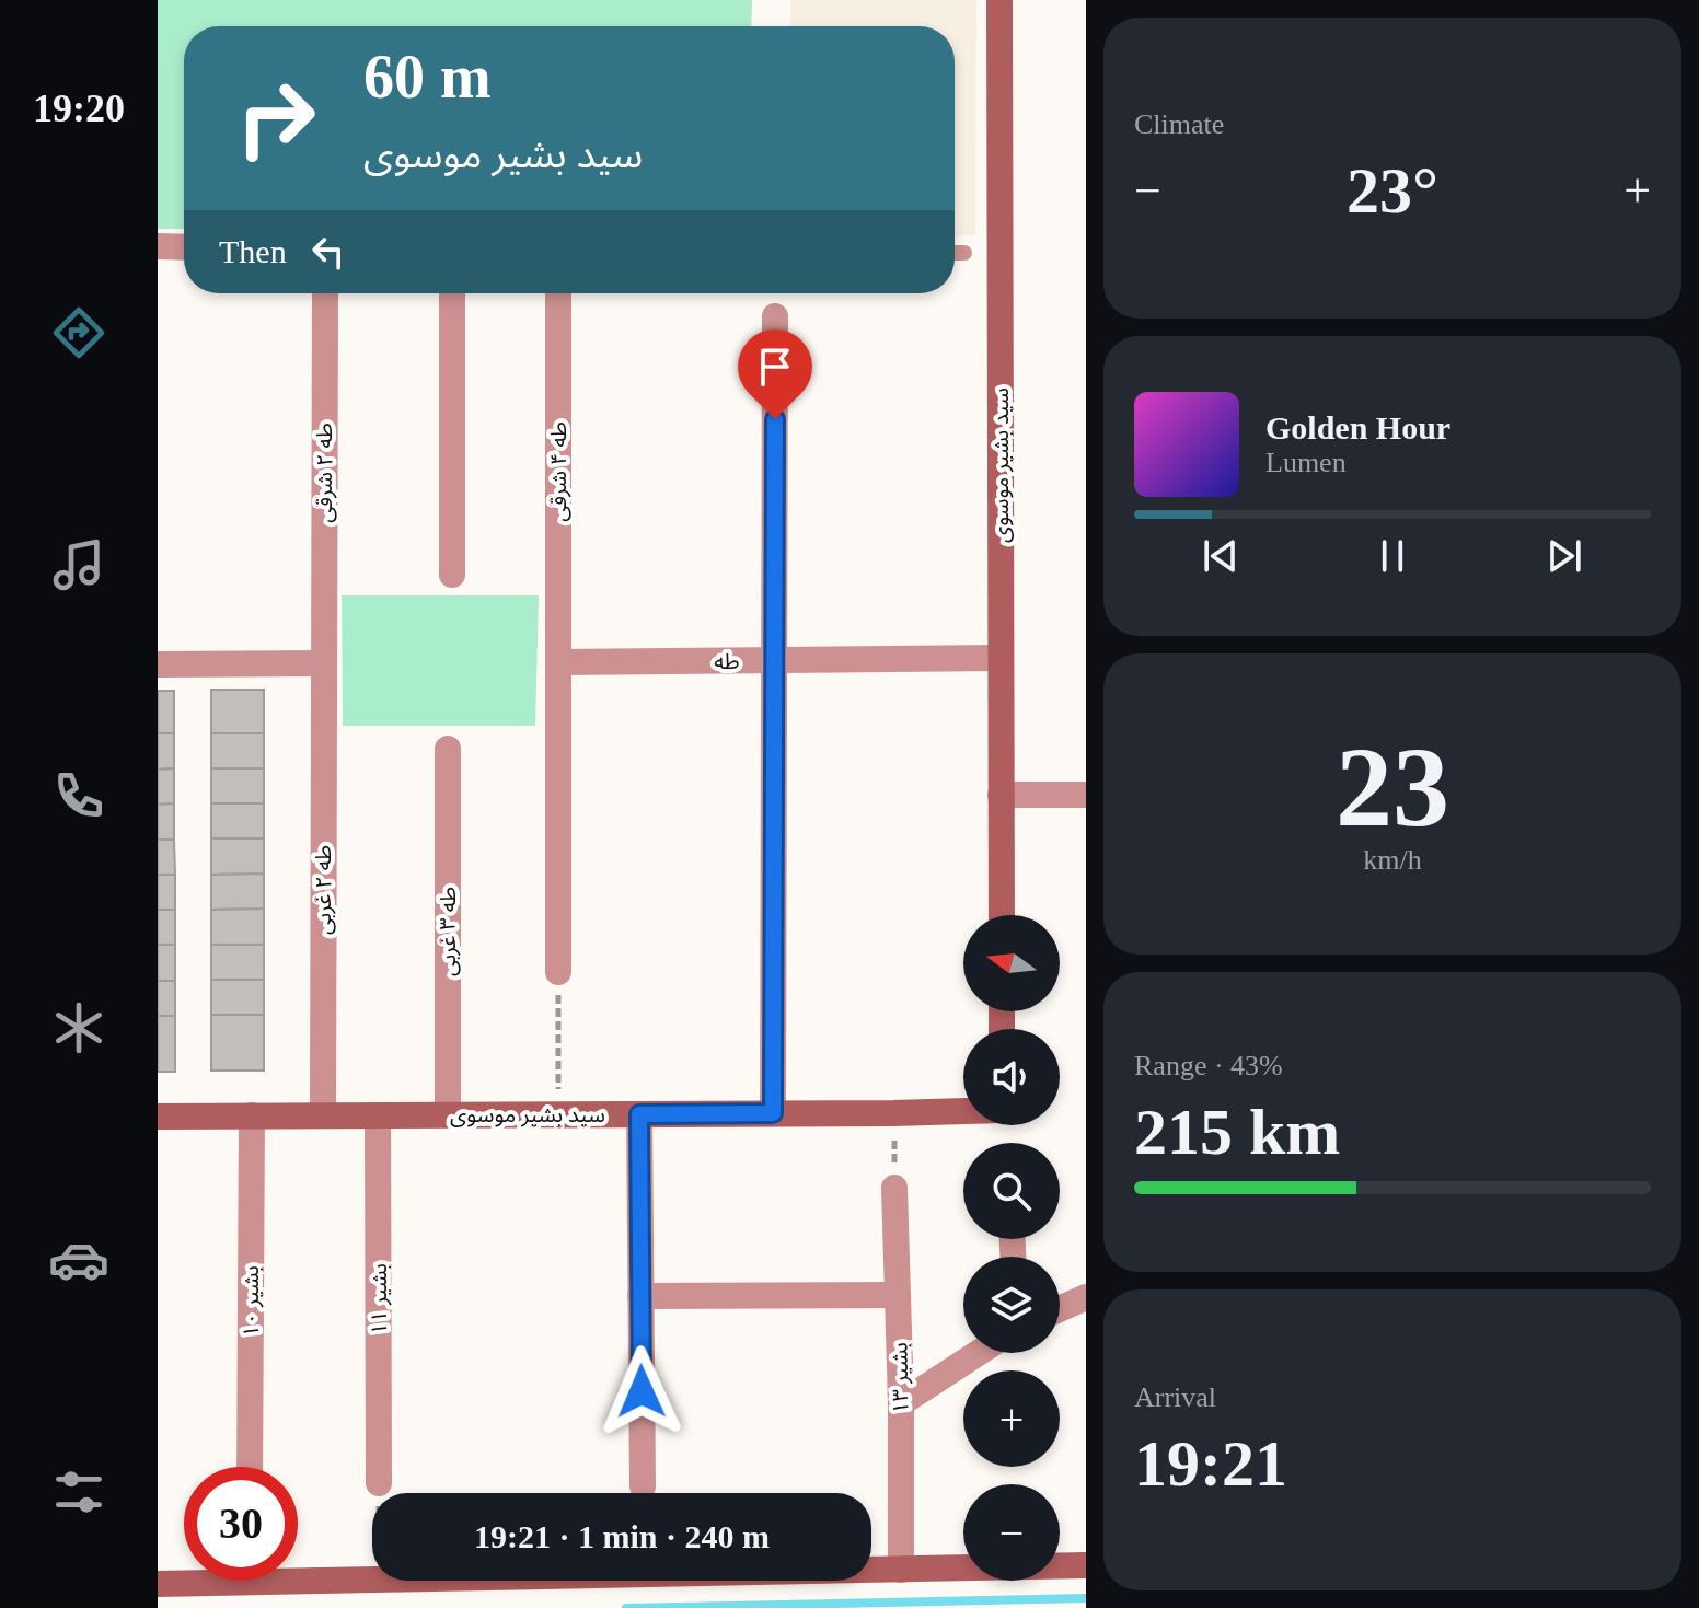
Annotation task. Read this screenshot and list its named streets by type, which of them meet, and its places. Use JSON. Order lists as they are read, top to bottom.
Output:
{
  "streets": {
    "street": [
      "سید بشیر موسوی",
      "طه ۴ شرقی",
      "طه ۲ شرقی",
      "طه",
      "طه ۲ غربی",
      "طه ۳ غربی",
      "بشیر ۱۱",
      "بشیر ۱۰",
      "بشیر ۱۳"
    ]
  },
  "crossings": [
    ["سید بشیر موسوی", "طه"],
    ["سید بشیر موسوی", "طه ۲ غربی"],
    ["سید بشیر موسوی", "طه ۳ غربی"],
    ["سید بشیر موسوی", "بشیر ۱۱"],
    ["سید بشیر موسوی", "بشیر ۱۰"],
    ["طه ۴ شرقی", "طه"],
    ["طه ۲ شرقی", "طه ۲ غربی"]
  ],
  "north": "left",
  "page": {
    "tabs": "19:20",
    "tile": [
      "Climate",
      ["23", "km/h"],
      ["Range · 43%", "215 km"],
      ["Arrival", "19:21"]
    ],
    "turn": ["60 m", "سید بشیر موسوی"],
    "heat": ["−", "23°", "+"],
    "then": "Then",
    "song": ["Golden Hour", "Lumen"],
    "map_buttons": ["+", "−"],
    "limit": "30",
    "trip": "19:21 · 1 min · 240 m"
  }
}
